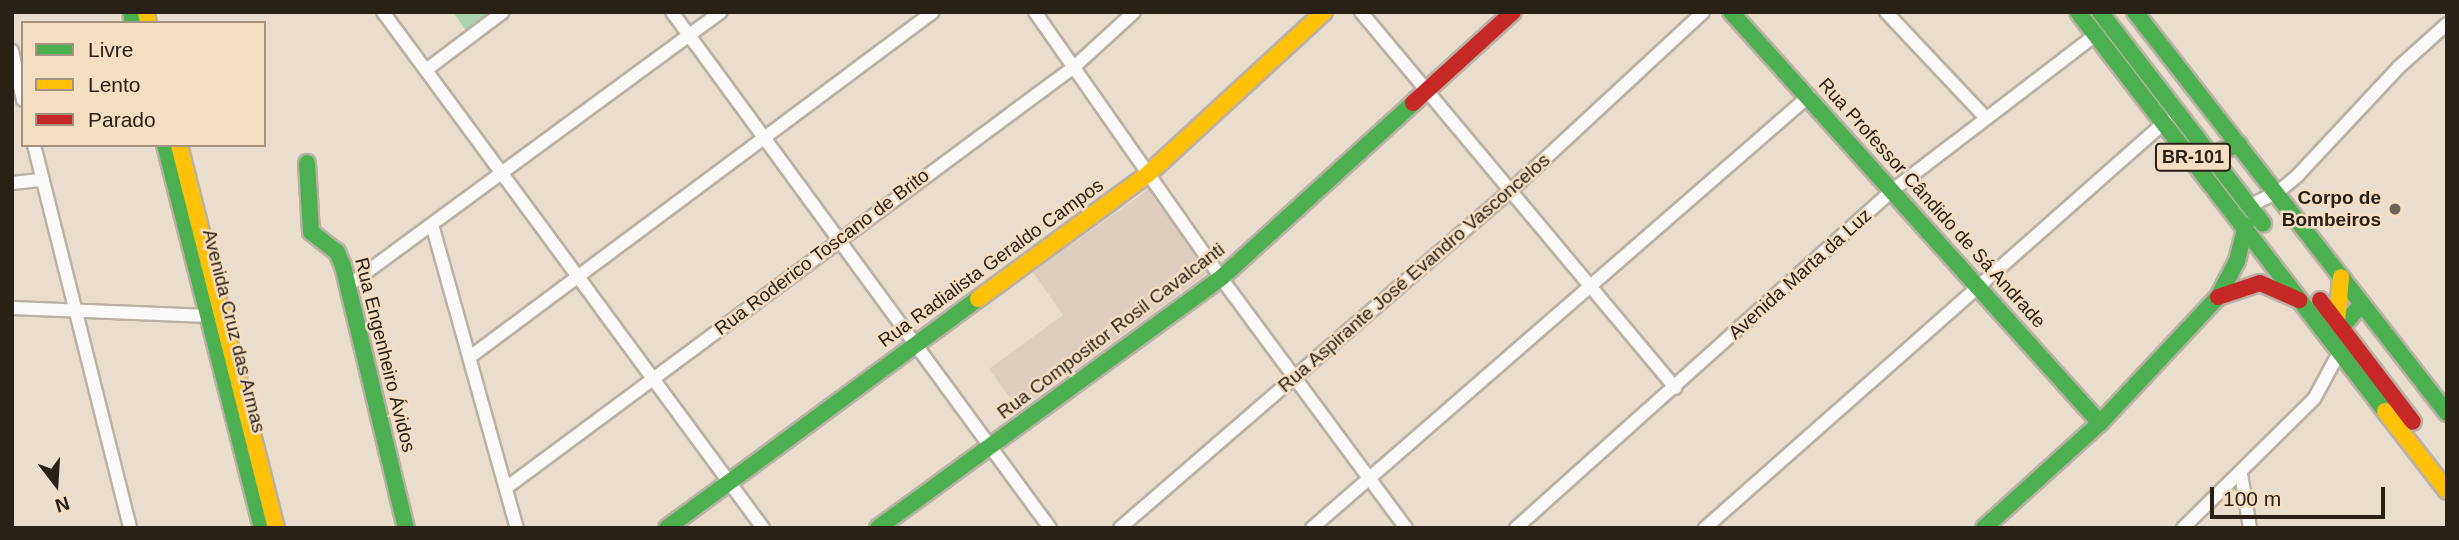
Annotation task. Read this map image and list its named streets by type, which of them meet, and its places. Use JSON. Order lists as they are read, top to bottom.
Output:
{
  "streets": {
    "main road": [
      "BR-101",
      "Rua Professor Cândido de Sá Andrade",
      "Rua Radialista Geraldo Campos",
      "Avenida Cruz das Armas",
      "Rua Compositor Rosil Cavalcanti",
      "Rua Engenheiro Ávidos"
    ],
    "street": ["Rua Roderico Toscano de Brito", "Rua Aspirante José Evandro Vasconcelos", "Avenida Marta da Luz"]
  },
  "crossings": [
    ["BR-101", "Avenida Marta da Luz"],
    ["Rua Professor Cândido de Sá Andrade", "Avenida Marta da Luz"]
  ],
  "places": ["Corpo de Bombeiros"],
  "legend": ["Livre", "Lento", "Parado"],
  "scale_bar": "100 m",
  "north": "bottom"
}
